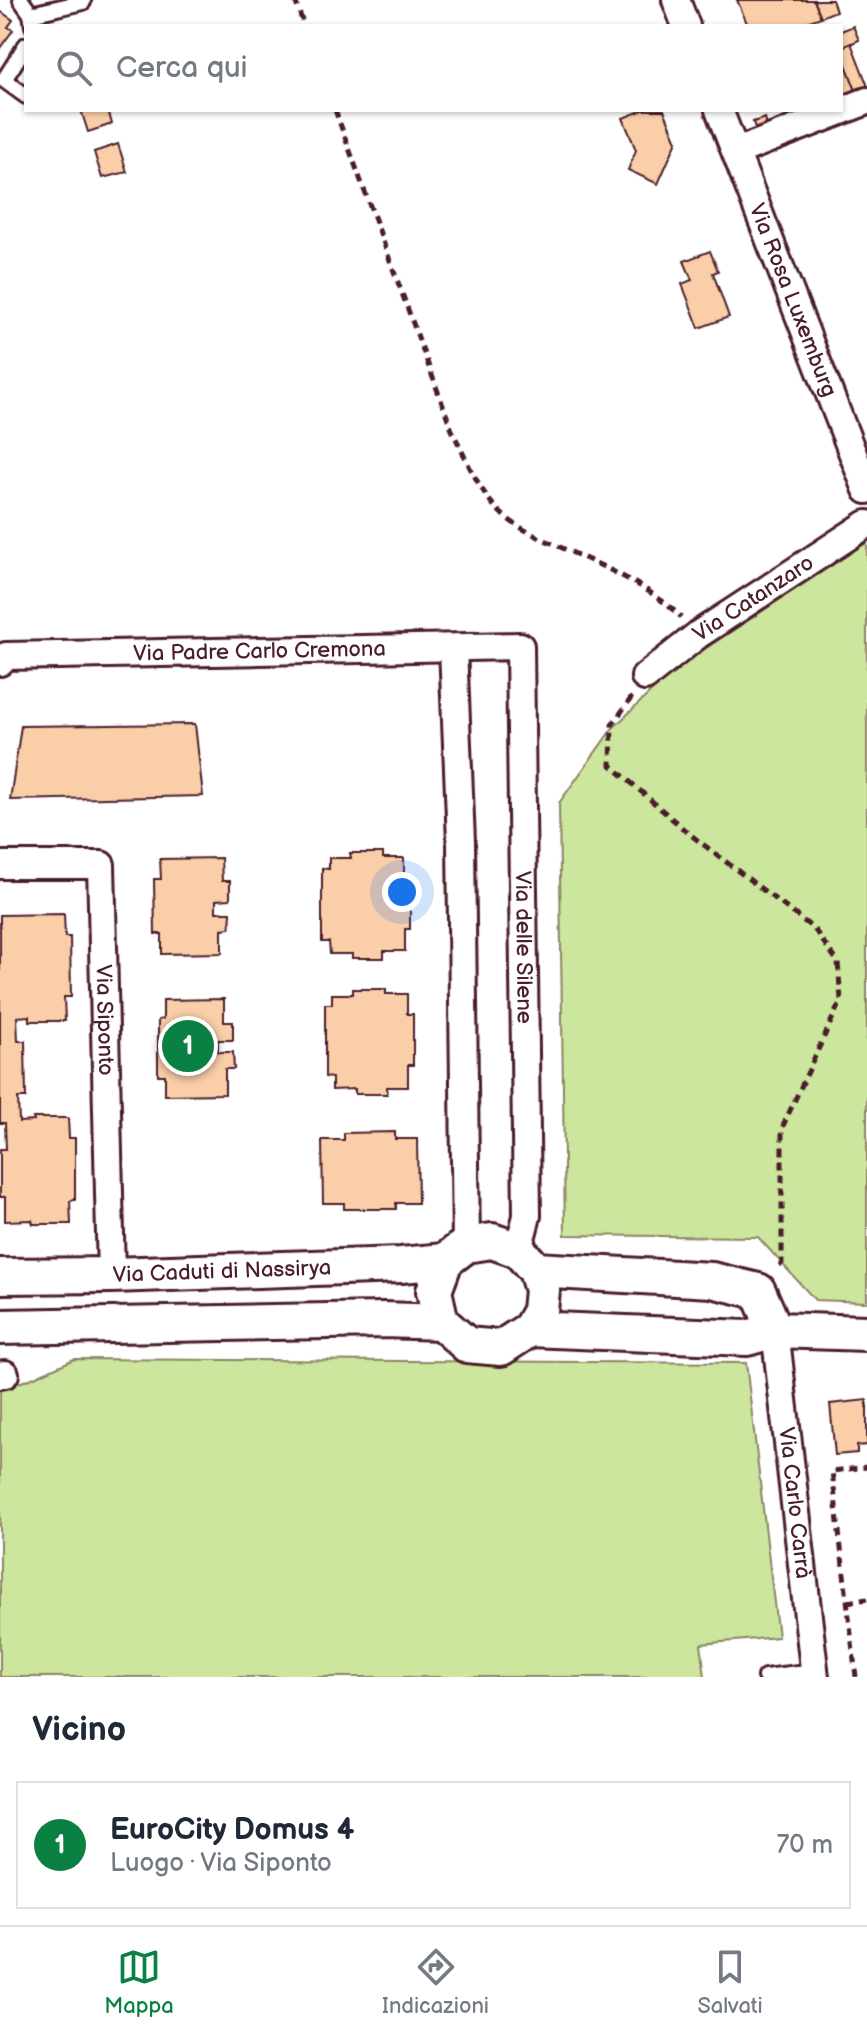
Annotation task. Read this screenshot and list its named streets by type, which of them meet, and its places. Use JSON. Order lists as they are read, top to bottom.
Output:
{
  "streets": {
    "street": [
      "Via Rosa Luxemburg",
      "Via Catanzaro",
      "Via Padre Carlo Cremona",
      "Via delle Silene",
      "Via Siponto",
      "Via Caduti di Nassirya",
      "Via Carlo Carrà"
    ]
  },
  "crossings": [
    ["Via Padre Carlo Cremona", "Via delle Silene"],
    ["Via delle Silene", "Via Caduti di Nassirya"],
    ["Via Siponto", "Via Caduti di Nassirya"]
  ],
  "page": {
    "search": "Cerca qui",
    "pins": "1",
    "heading": "Vicino",
    "list": [
      {
        "mark": "1",
        "name": "EuroCity Domus 4",
        "note": "Luogo · Via Siponto",
        "value": "70 m"
      }
    ],
    "nav": ["Mappa", "Indicazioni", "Salvati"]
  }
}
